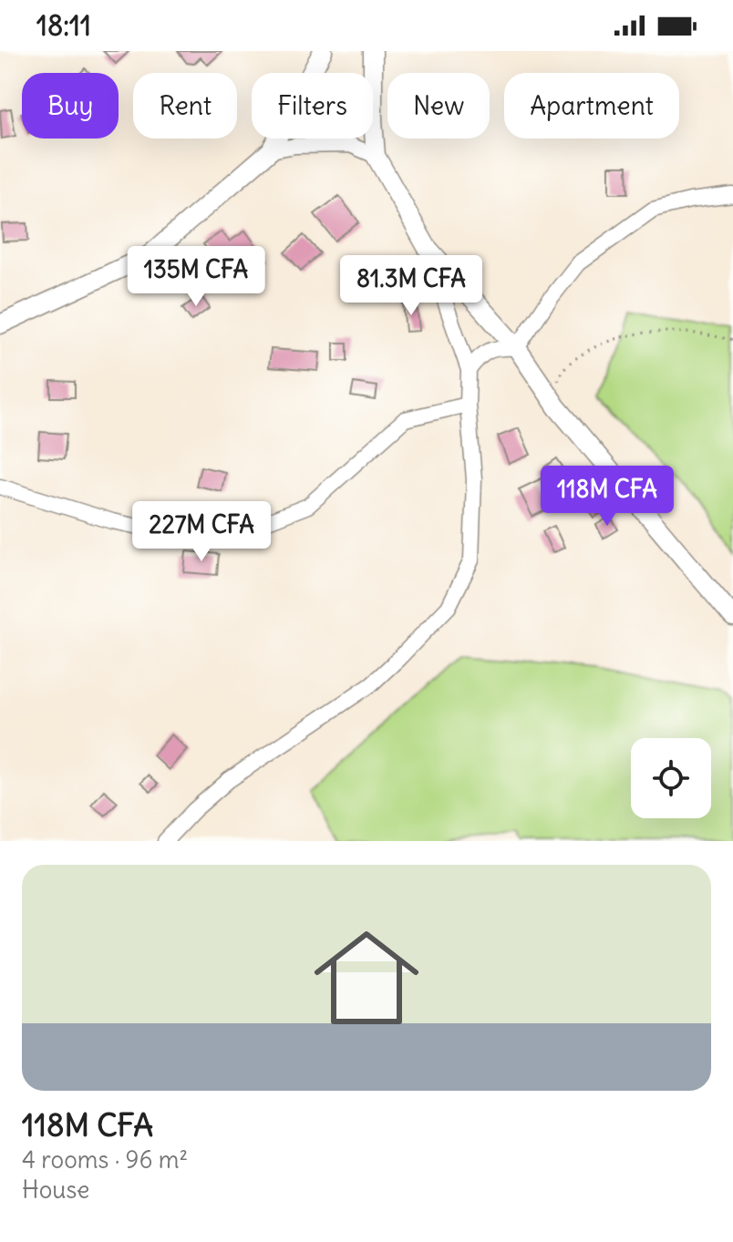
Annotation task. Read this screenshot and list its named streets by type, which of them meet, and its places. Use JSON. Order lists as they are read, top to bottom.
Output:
{
  "page": {
    "status": "18:11",
    "chip": [
      "Buy",
      "Rent",
      "Filters",
      "New",
      "Apartment"
    ],
    "price": [
      "135M CFA",
      "81.3M CFA",
      "118M CFA",
      "227M CFA"
    ],
    "list": [
      {
        "name": "118M CFA",
        "note": "4 rooms · 96 m² · House"
      }
    ]
  }
}
